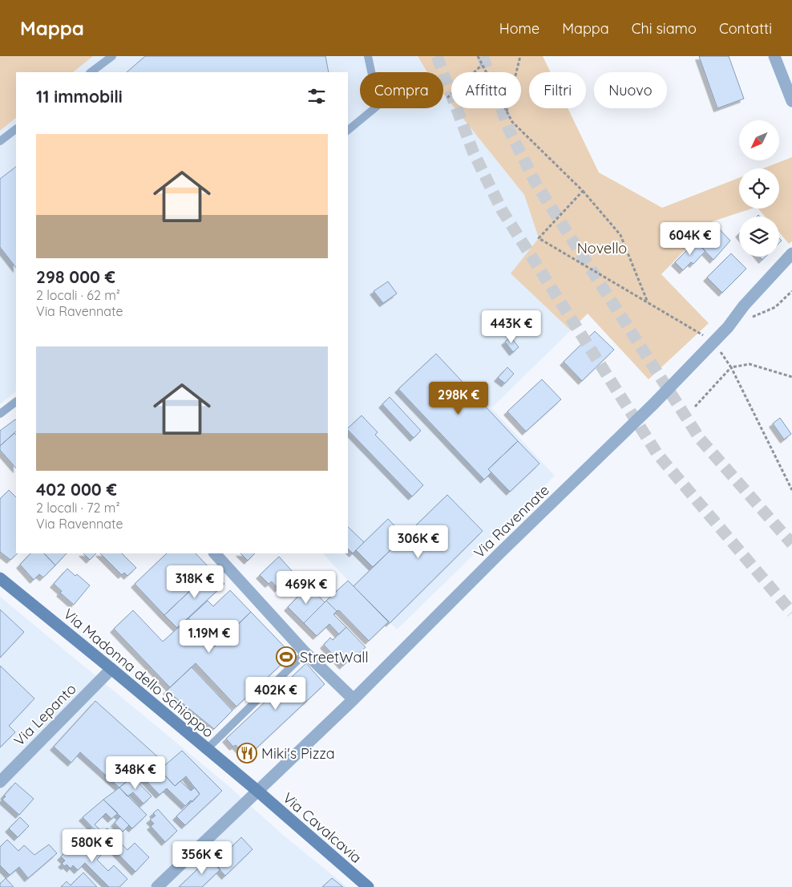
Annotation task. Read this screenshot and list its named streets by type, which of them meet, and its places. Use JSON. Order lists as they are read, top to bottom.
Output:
{
  "streets": {
    "street": [
      "Via Ravennate",
      "Via Madonna dello Schioppo",
      "Via Lepanto",
      "Via Cavalcavia"
    ]
  },
  "crossings": [
    ["Via Ravennate", "Via Madonna dello Schioppo"],
    ["Via Ravennate", "Via Cavalcavia"],
    ["Via Madonna dello Schioppo", "Via Lepanto"],
    ["Via Madonna dello Schioppo", "Via Cavalcavia"]
  ],
  "parks": ["Novello"],
  "places": {
    "sports": ["StreetWall"],
    "restaurant": ["Miki's Pizza"]
  },
  "north": "bottom left",
  "page": {
    "header": "Mappa",
    "nav": [
      "Home",
      "Mappa",
      "Chi siamo",
      "Contatti"
    ],
    "chip": [
      "Compra",
      "Affitta",
      "Filtri",
      "Nuovo"
    ],
    "heading": "11 immobili",
    "list": [
      {
        "name": "298 000 €",
        "note": "2 locali · 62 m² · Via Ravennate"
      },
      {
        "name": "402 000 €",
        "note": "2 locali · 72 m² · Via Ravennate"
      }
    ],
    "price": [
      "604K €",
      "443K €",
      "298K €",
      "306K €",
      "318K €",
      "469K €",
      "1.19M €",
      "402K €",
      "348K €",
      "580K €",
      "356K €"
    ]
  }
}
